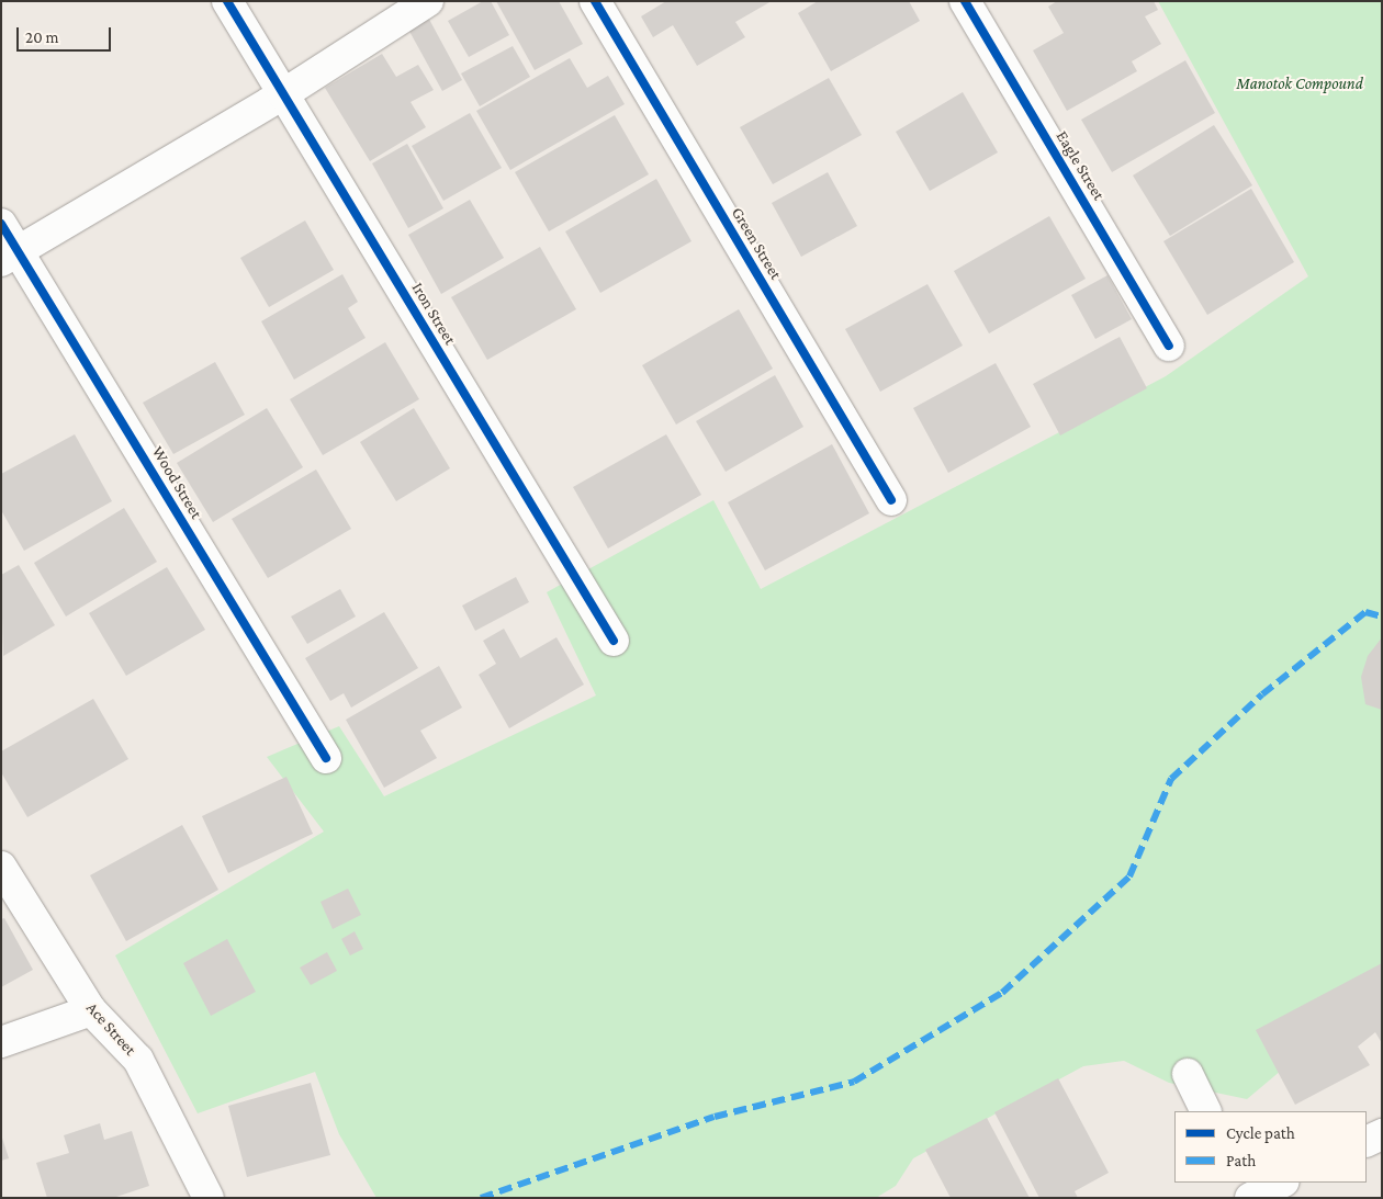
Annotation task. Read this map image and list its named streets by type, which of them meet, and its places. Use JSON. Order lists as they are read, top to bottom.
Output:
{
  "streets": {
    "street": [
      "Eagle Street",
      "Green Street",
      "Iron Street",
      "Wood Street",
      "Ace Street"
    ]
  },
  "parks": ["Manotok Compound"],
  "legend": ["Cycle path", "Path"],
  "scale_bar": "20 m"
}
